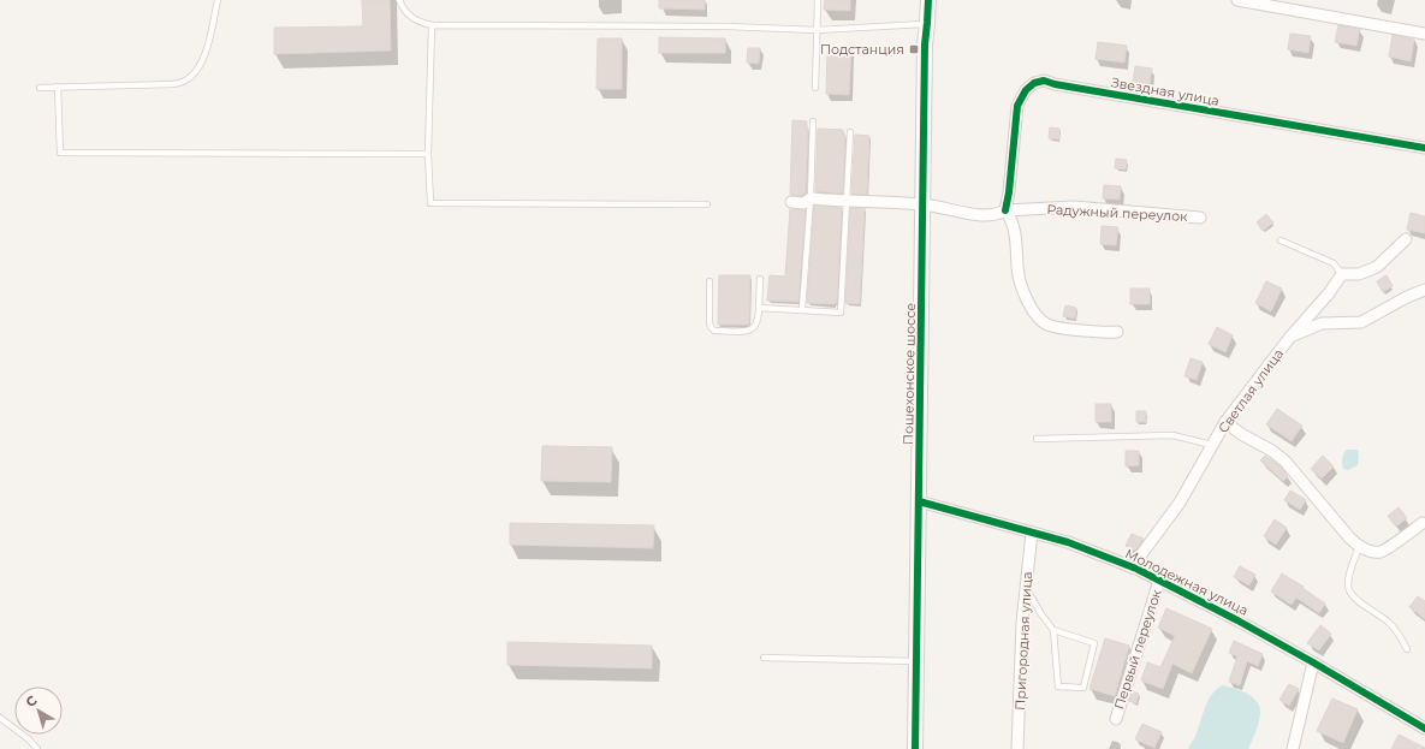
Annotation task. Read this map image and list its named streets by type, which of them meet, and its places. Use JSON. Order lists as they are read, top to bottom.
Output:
{
  "streets": {
    "street": [
      "Звездная улица",
      "Радужный переулок",
      "Пошехонское шоссе",
      "Светлая улица",
      "Молодежная улица",
      "Пригородная улица",
      "Первый переулок"
    ]
  },
  "crossings": [
    ["Звездная улица", "Радужный переулок"],
    ["Радужный переулок", "Пошехонское шоссе"],
    ["Пошехонское шоссе", "Молодежная улица"],
    ["Светлая улица", "Молодежная улица"],
    ["Молодежная улица", "Пригородная улица"],
    ["Молодежная улица", "Первый переулок"]
  ],
  "places": {
    "transit": ["Подстанция"]
  },
  "north": "top left"
}
